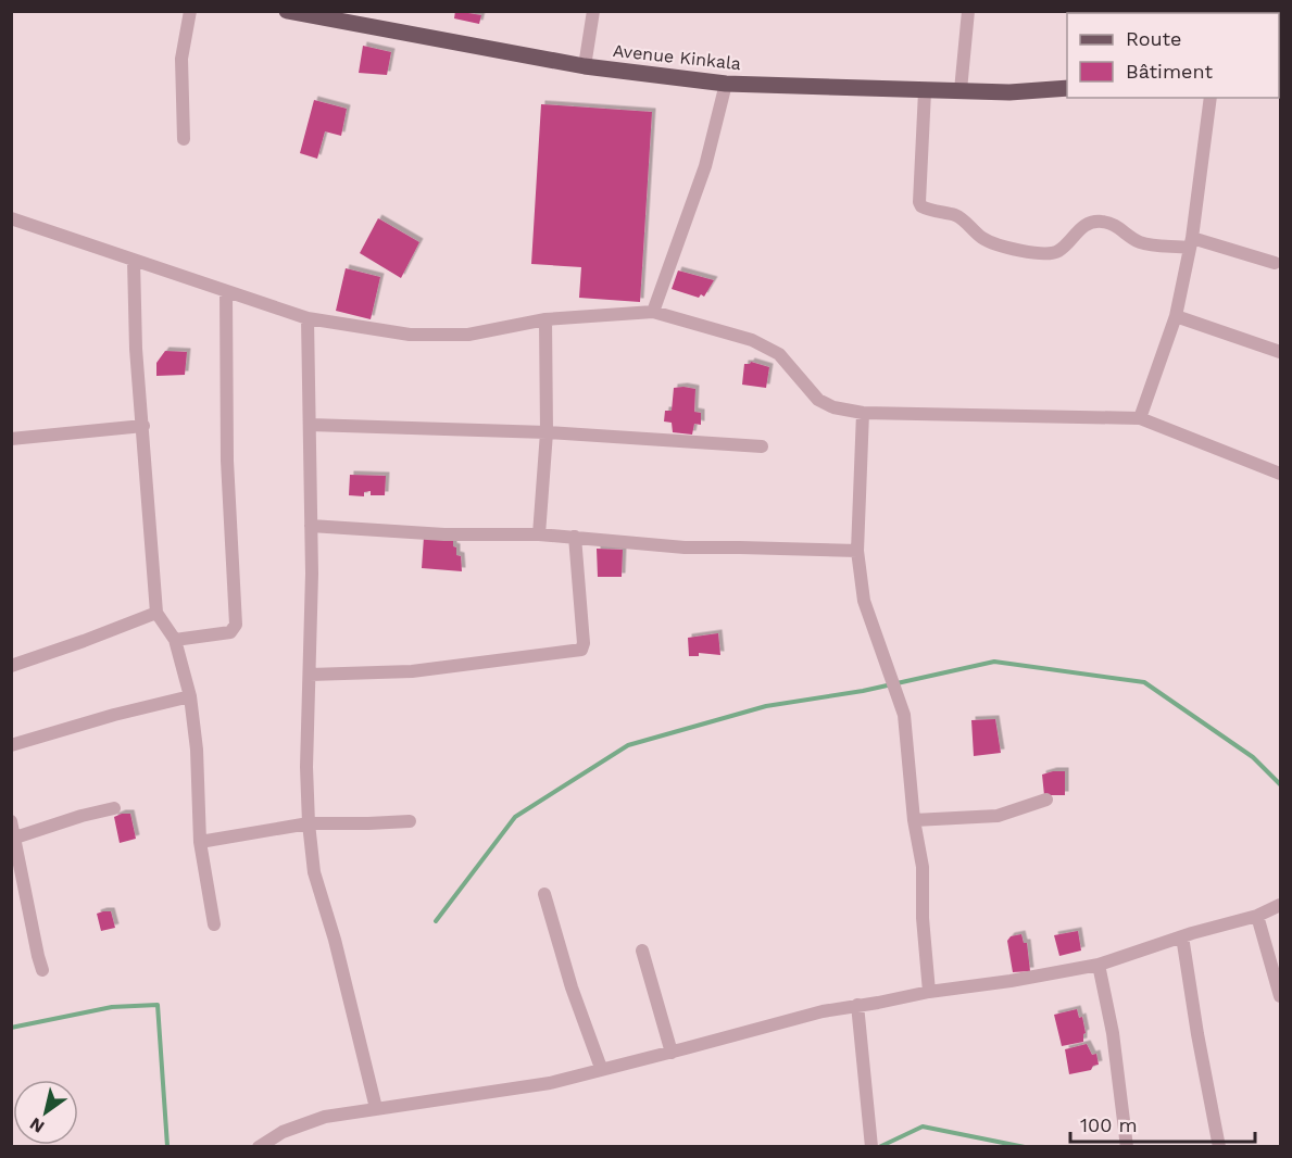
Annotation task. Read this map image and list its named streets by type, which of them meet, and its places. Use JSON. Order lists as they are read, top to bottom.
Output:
{
  "streets": {
    "main road": ["Avenue Kinkala"]
  },
  "legend": ["Route", "Bâtiment"],
  "scale_bar": "100 m",
  "north": "bottom left"
}
